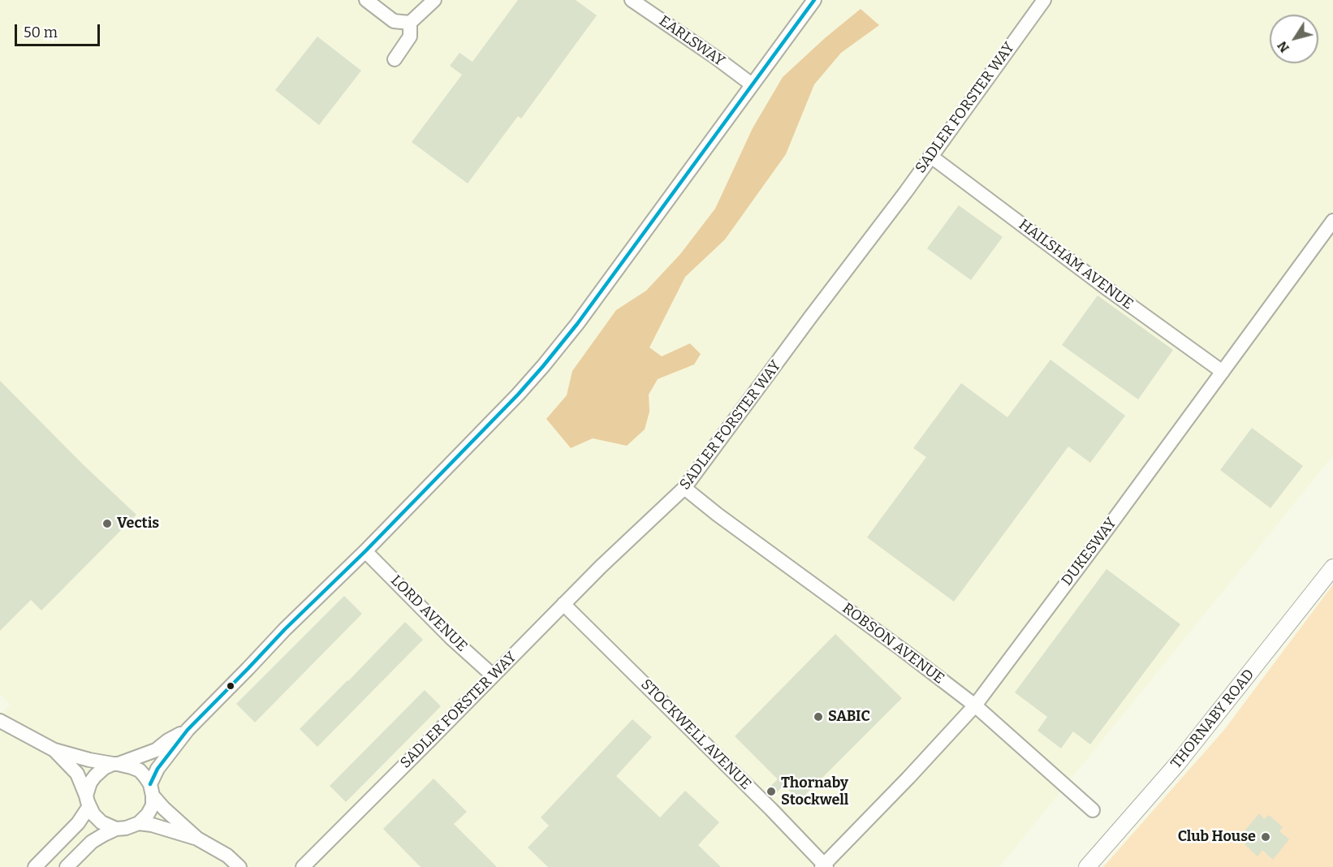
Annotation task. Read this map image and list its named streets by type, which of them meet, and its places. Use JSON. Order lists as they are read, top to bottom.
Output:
{
  "streets": {
    "main road": ["THORNABY ROAD"],
    "street": [
      "EARLSWAY",
      "SADLER FORSTER WAY",
      "HAILSHAM AVENUE",
      "DUKESWAY",
      "LORD AVENUE",
      "ROBSON AVENUE",
      "STOCKWELL AVENUE"
    ]
  },
  "crossings": [
    ["SADLER FORSTER WAY", "HAILSHAM AVENUE"],
    ["SADLER FORSTER WAY", "LORD AVENUE"],
    ["SADLER FORSTER WAY", "ROBSON AVENUE"],
    ["SADLER FORSTER WAY", "STOCKWELL AVENUE"],
    ["HAILSHAM AVENUE", "DUKESWAY"],
    ["DUKESWAY", "ROBSON AVENUE"],
    ["DUKESWAY", "STOCKWELL AVENUE"]
  ],
  "places": [
    "Vectis",
    "SABIC",
    "Thornaby Stockwell",
    "Club House"
  ],
  "scale_bar": "50 m",
  "north": "bottom left"
}
